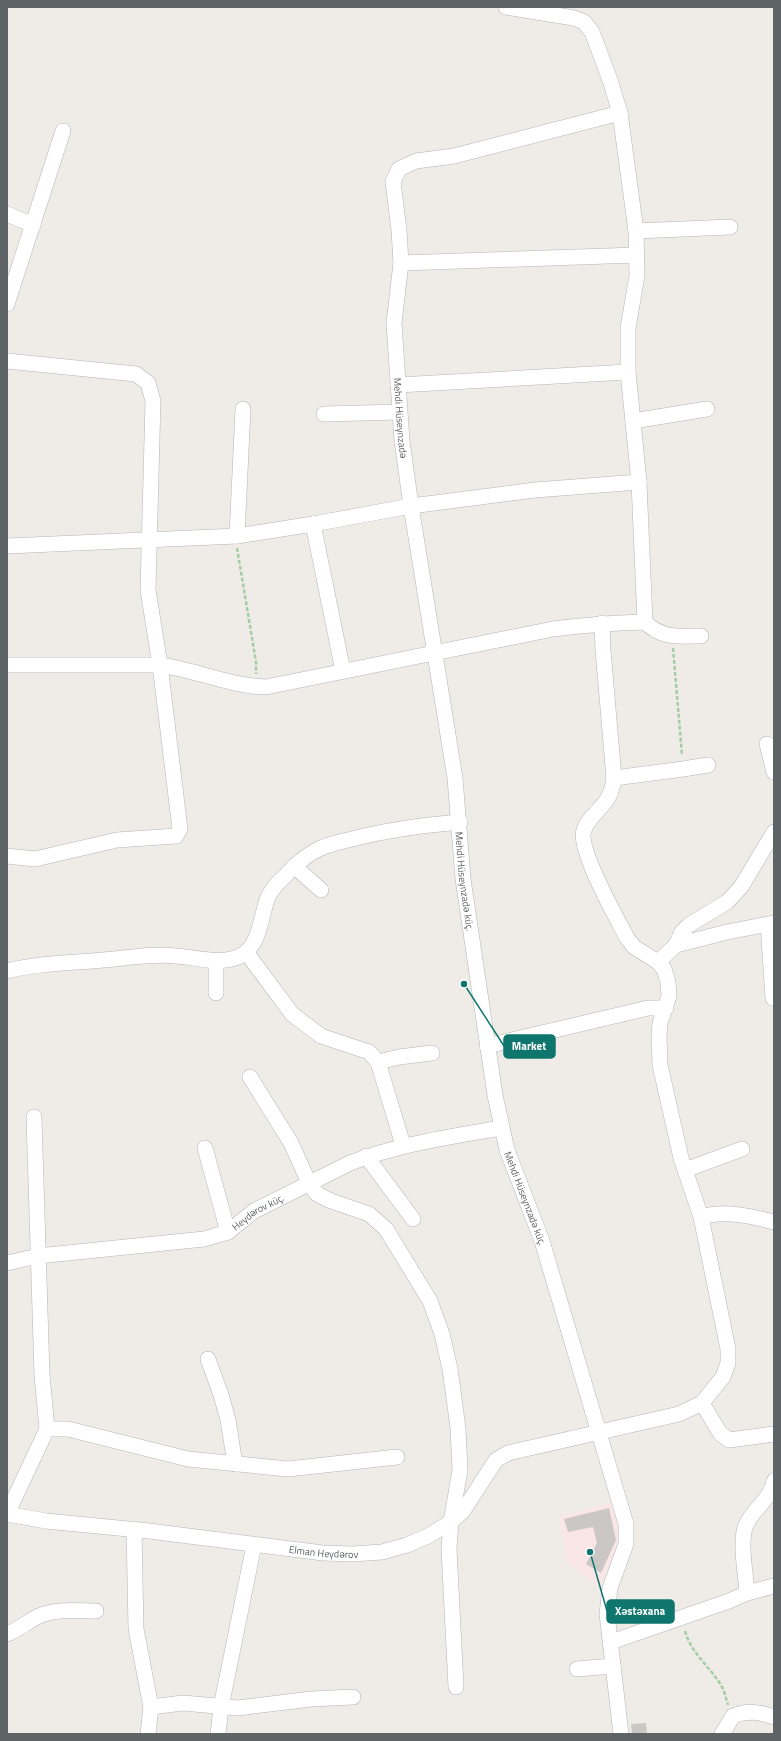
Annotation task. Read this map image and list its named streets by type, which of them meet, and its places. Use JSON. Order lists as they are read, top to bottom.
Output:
{
  "streets": {
    "street": [
      "Mehdi Hüseynzadə",
      "Mehdi Hüseynzadə küç.",
      "Heydərov küç.",
      "Elman Heydərov"
    ]
  },
  "crossings": [
    ["Mehdi Hüseynzadə", "Mehdi Hüseynzadə küç."],
    ["Mehdi Hüseynzadə küç.", "Heydərov küç."],
    ["Mehdi Hüseynzadə küç.", "Elman Heydərov"]
  ],
  "places": ["Market", "Xəstəxana"]
}
